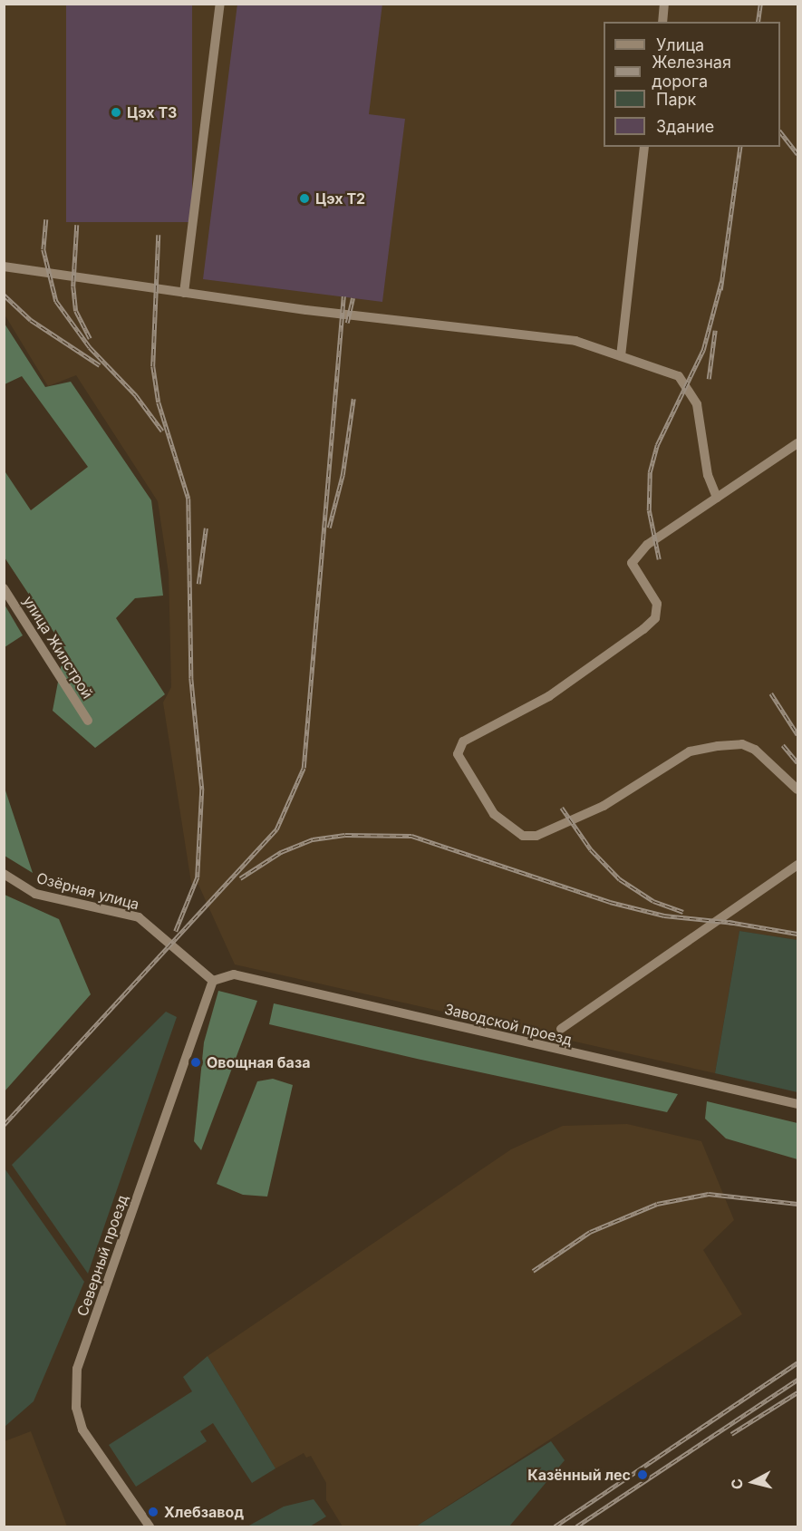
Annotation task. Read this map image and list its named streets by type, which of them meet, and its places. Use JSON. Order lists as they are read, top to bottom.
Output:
{
  "streets": {
    "street": [
      "улица Жилстрой",
      "Озёрная улица",
      "Заводской проезд",
      "Северный проезд"
    ]
  },
  "crossings": [
    ["Озёрная улица", "Заводской проезд"],
    ["Озёрная улица", "Северный проезд"],
    ["Заводской проезд", "Северный проезд"]
  ],
  "places": [
    "Цэх Т3",
    "Цэх Т2",
    "Овощная база",
    "Казённый лес",
    "Хлебзавод"
  ],
  "legend": [
    "Улица",
    "Железная дорога",
    "Парк",
    "Здание"
  ],
  "north": "left"
}
